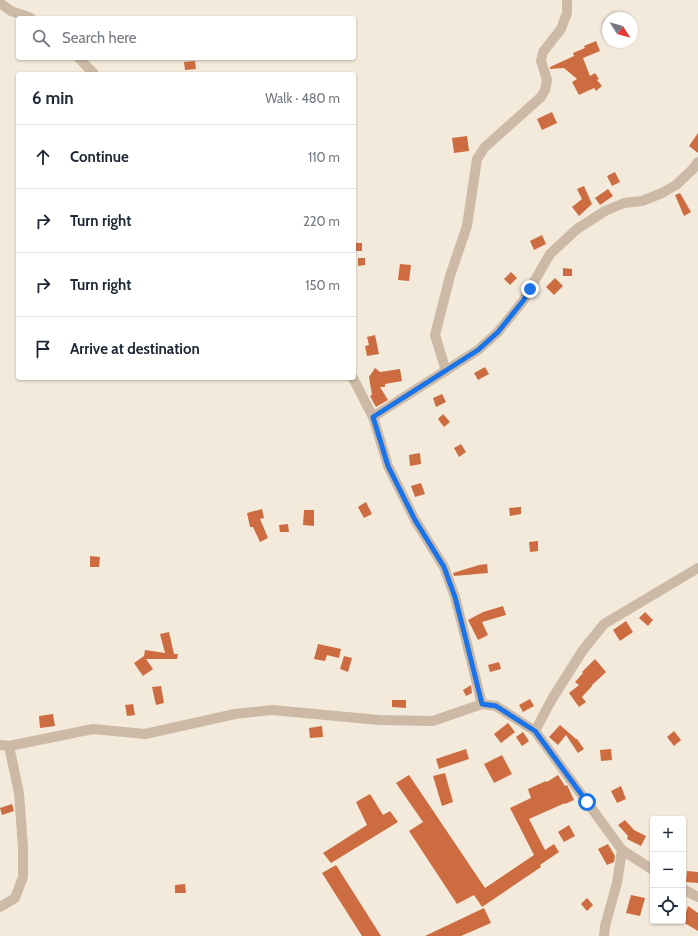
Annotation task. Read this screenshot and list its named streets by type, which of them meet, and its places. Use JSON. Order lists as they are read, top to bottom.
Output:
{
  "north": "bottom right",
  "page": {
    "search": "Search here",
    "heading": ["6 min", "Walk · 480 m"],
    "list": [
      ["Continue", "110 m"],
      ["Turn right", "220 m"],
      ["Turn right", "150 m"],
      "Arrive at destination"
    ],
    "map_buttons": ["+", "−"]
  }
}
